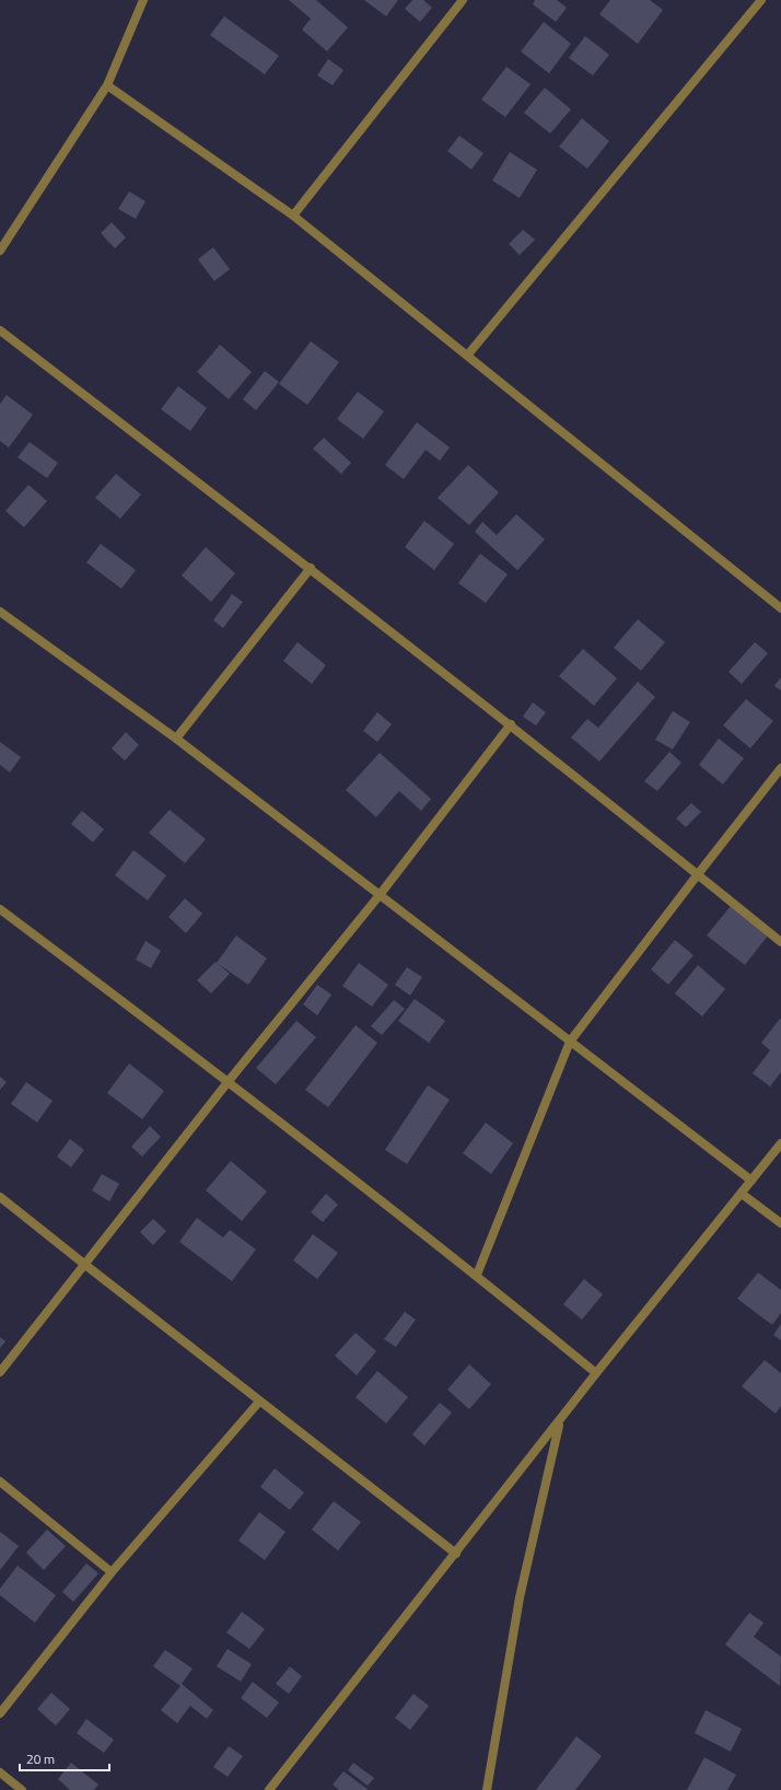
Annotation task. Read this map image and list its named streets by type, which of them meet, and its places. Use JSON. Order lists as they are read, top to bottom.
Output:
{
  "scale_bar": "20 m"
}
